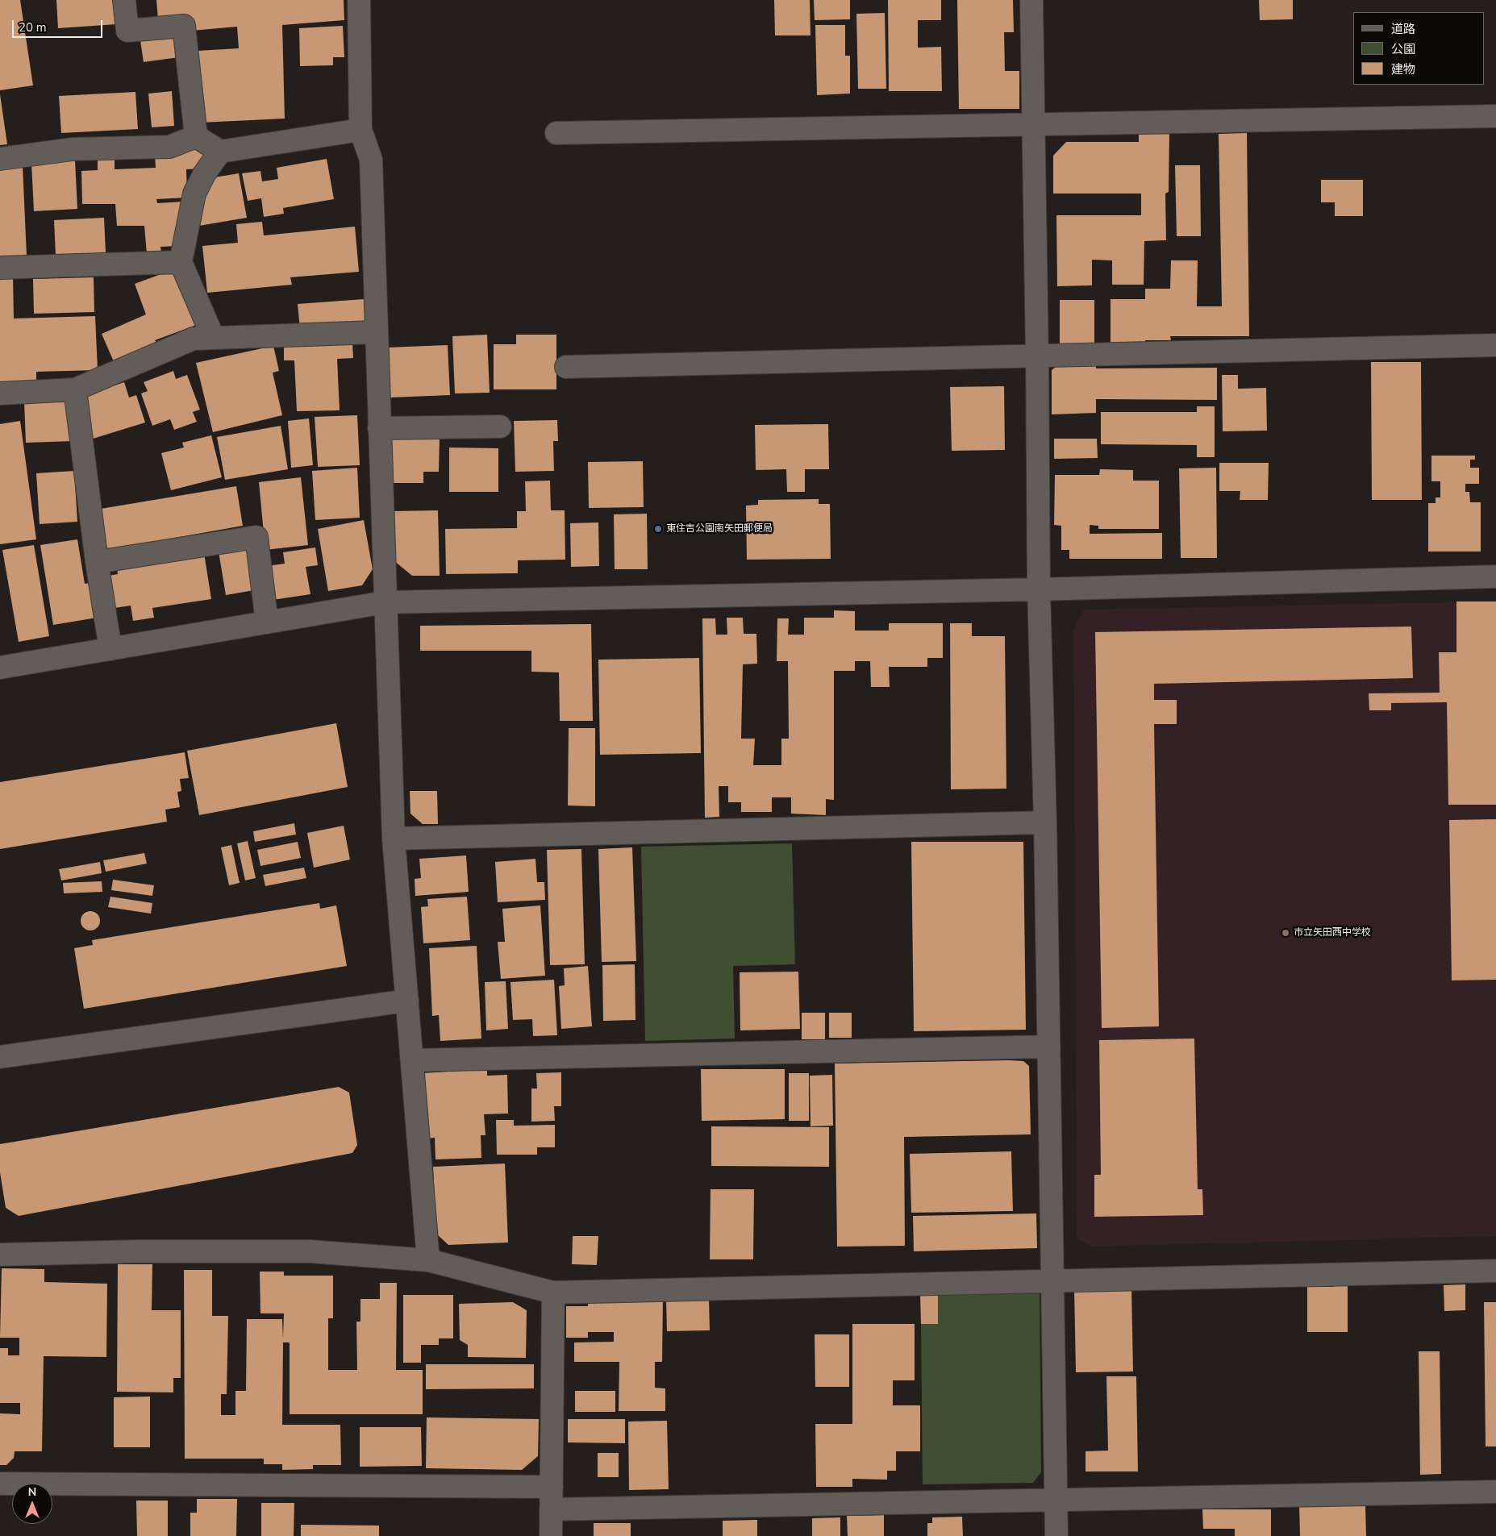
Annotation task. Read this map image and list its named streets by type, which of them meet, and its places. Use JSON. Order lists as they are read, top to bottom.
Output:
{
  "places": ["東住吉公園南矢田郵便局", "市立矢田西中学校"],
  "legend": ["道路", "公園", "建物"],
  "scale_bar": "20 m",
  "north": "top"
}
